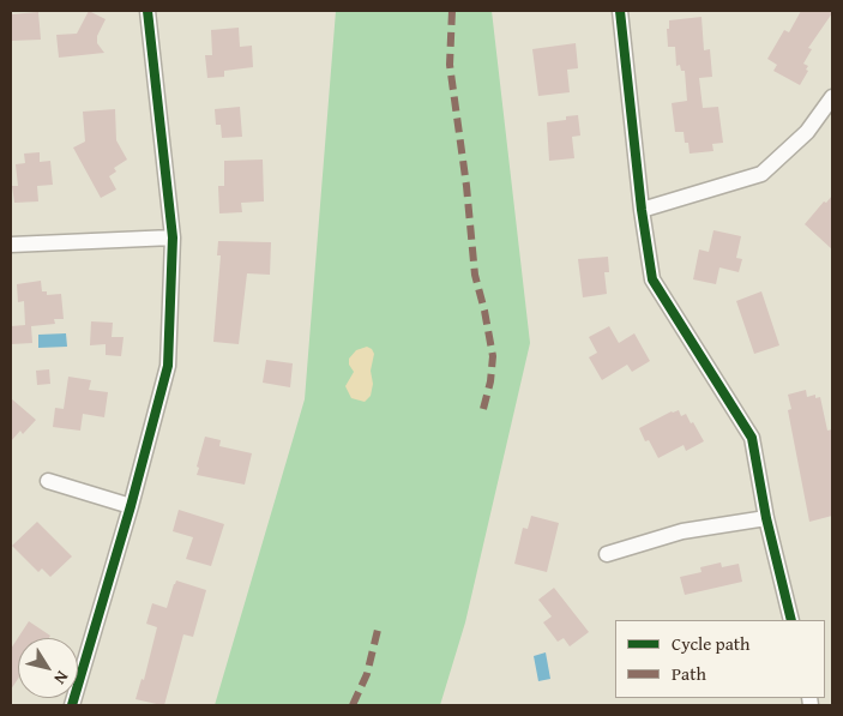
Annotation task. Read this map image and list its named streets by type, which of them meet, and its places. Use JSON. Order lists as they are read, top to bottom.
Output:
{
  "legend": ["Cycle path", "Path"],
  "north": "bottom right"
}
